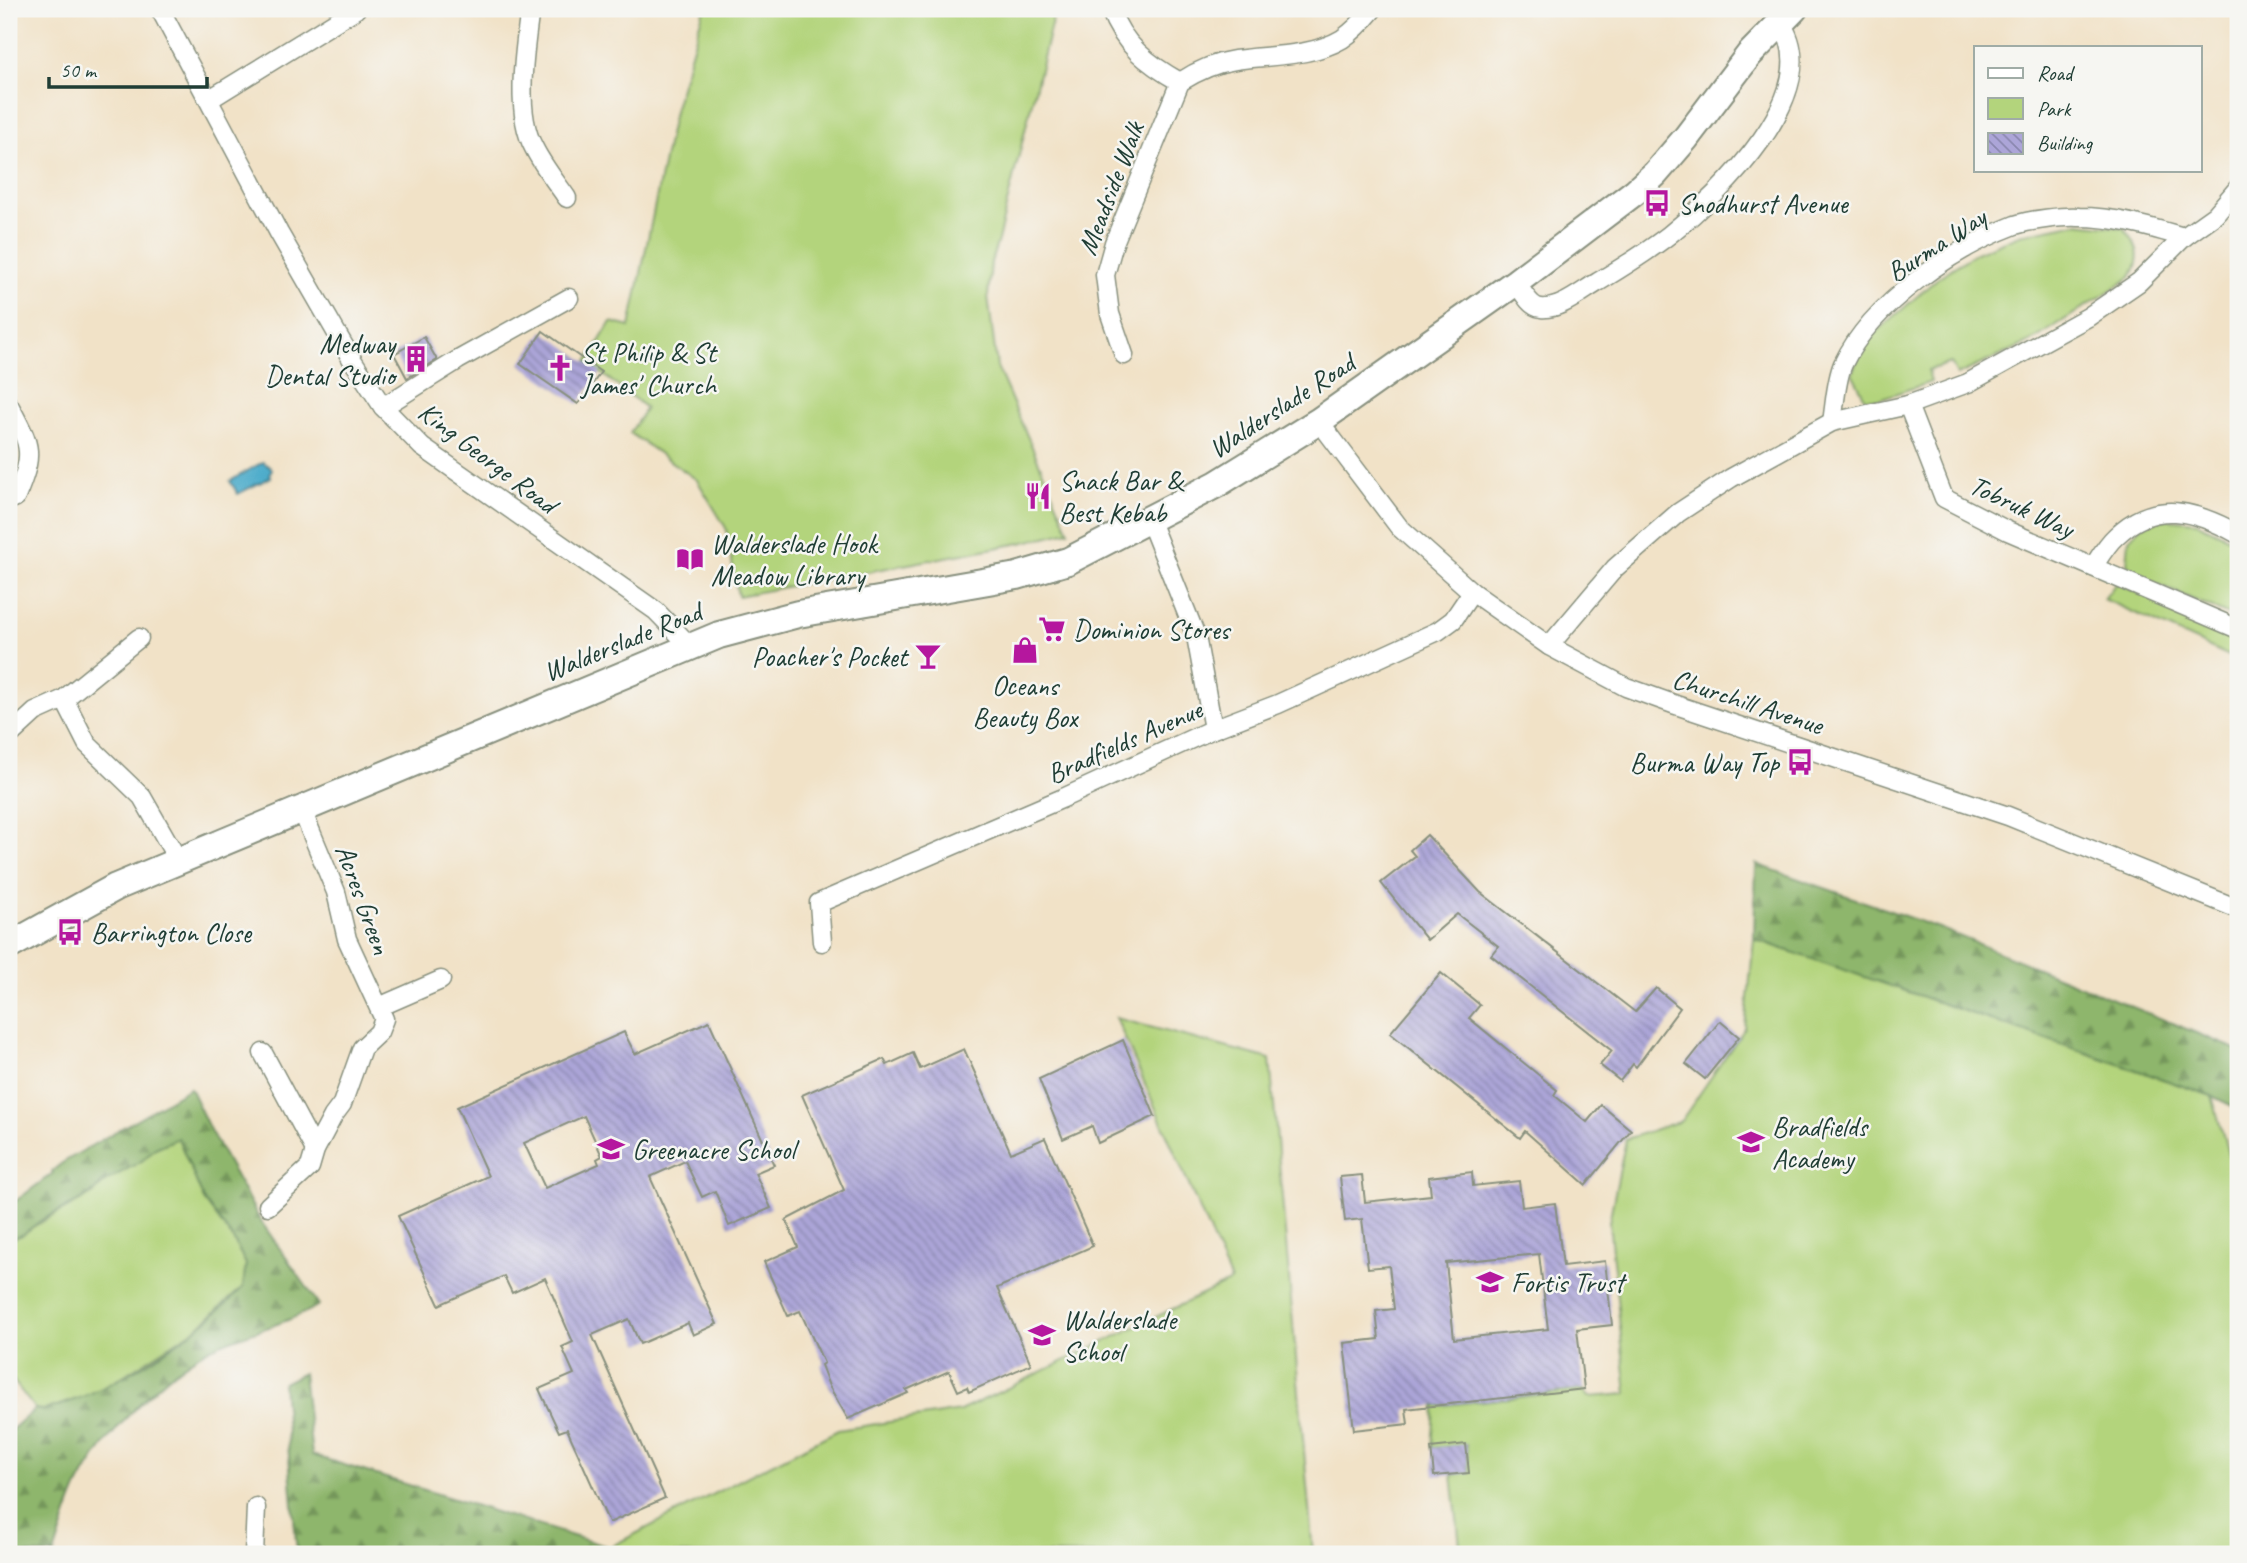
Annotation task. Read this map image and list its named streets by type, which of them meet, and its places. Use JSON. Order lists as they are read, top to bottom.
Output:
{
  "streets": {
    "street": [
      "Meadside Walk",
      "Burma Way",
      "Walderslade Road",
      "King George Road",
      "Tobruk Way",
      "Churchill Avenue",
      "Bradfields Avenue",
      "Acres Green"
    ]
  },
  "crossings": [
    ["Walderslade Road", "King George Road"],
    ["Walderslade Road", "Churchill Avenue"],
    ["Walderslade Road", "Acres Green"],
    ["Churchill Avenue", "Bradfields Avenue"]
  ],
  "places": {
    "bus stop": ["Snodhurst Avenue", "Burma Way Top", "Barrington Close"],
    "building": ["Medway Dental Studio"],
    "church": ["St Philip & St James' Church"],
    "restaurant": ["Snack Bar & Best Kebab"],
    "library": ["Walderslade Hook Meadow Library"],
    "supermarket": ["Dominion Stores"],
    "shop": ["Oceans Beauty Box"],
    "bar": ["Poacher's Pocket"],
    "school or university": [
      "Bradfields Academy",
      "Greenacre School",
      "Fortis Trust",
      "Walderslade School"
    ]
  },
  "legend": ["Road", "Park", "Building"],
  "scale_bar": "50 m"
}
